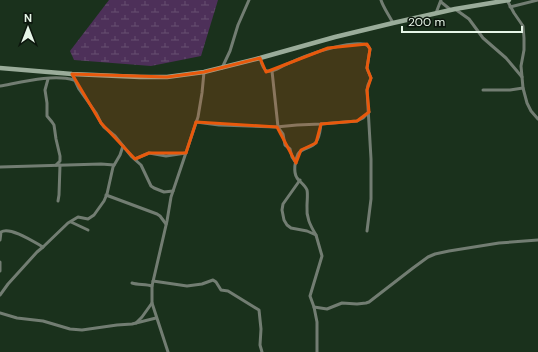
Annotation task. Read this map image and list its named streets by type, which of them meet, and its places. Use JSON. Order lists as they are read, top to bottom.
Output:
{
  "scale_bar": "200 m",
  "north": "top"
}
